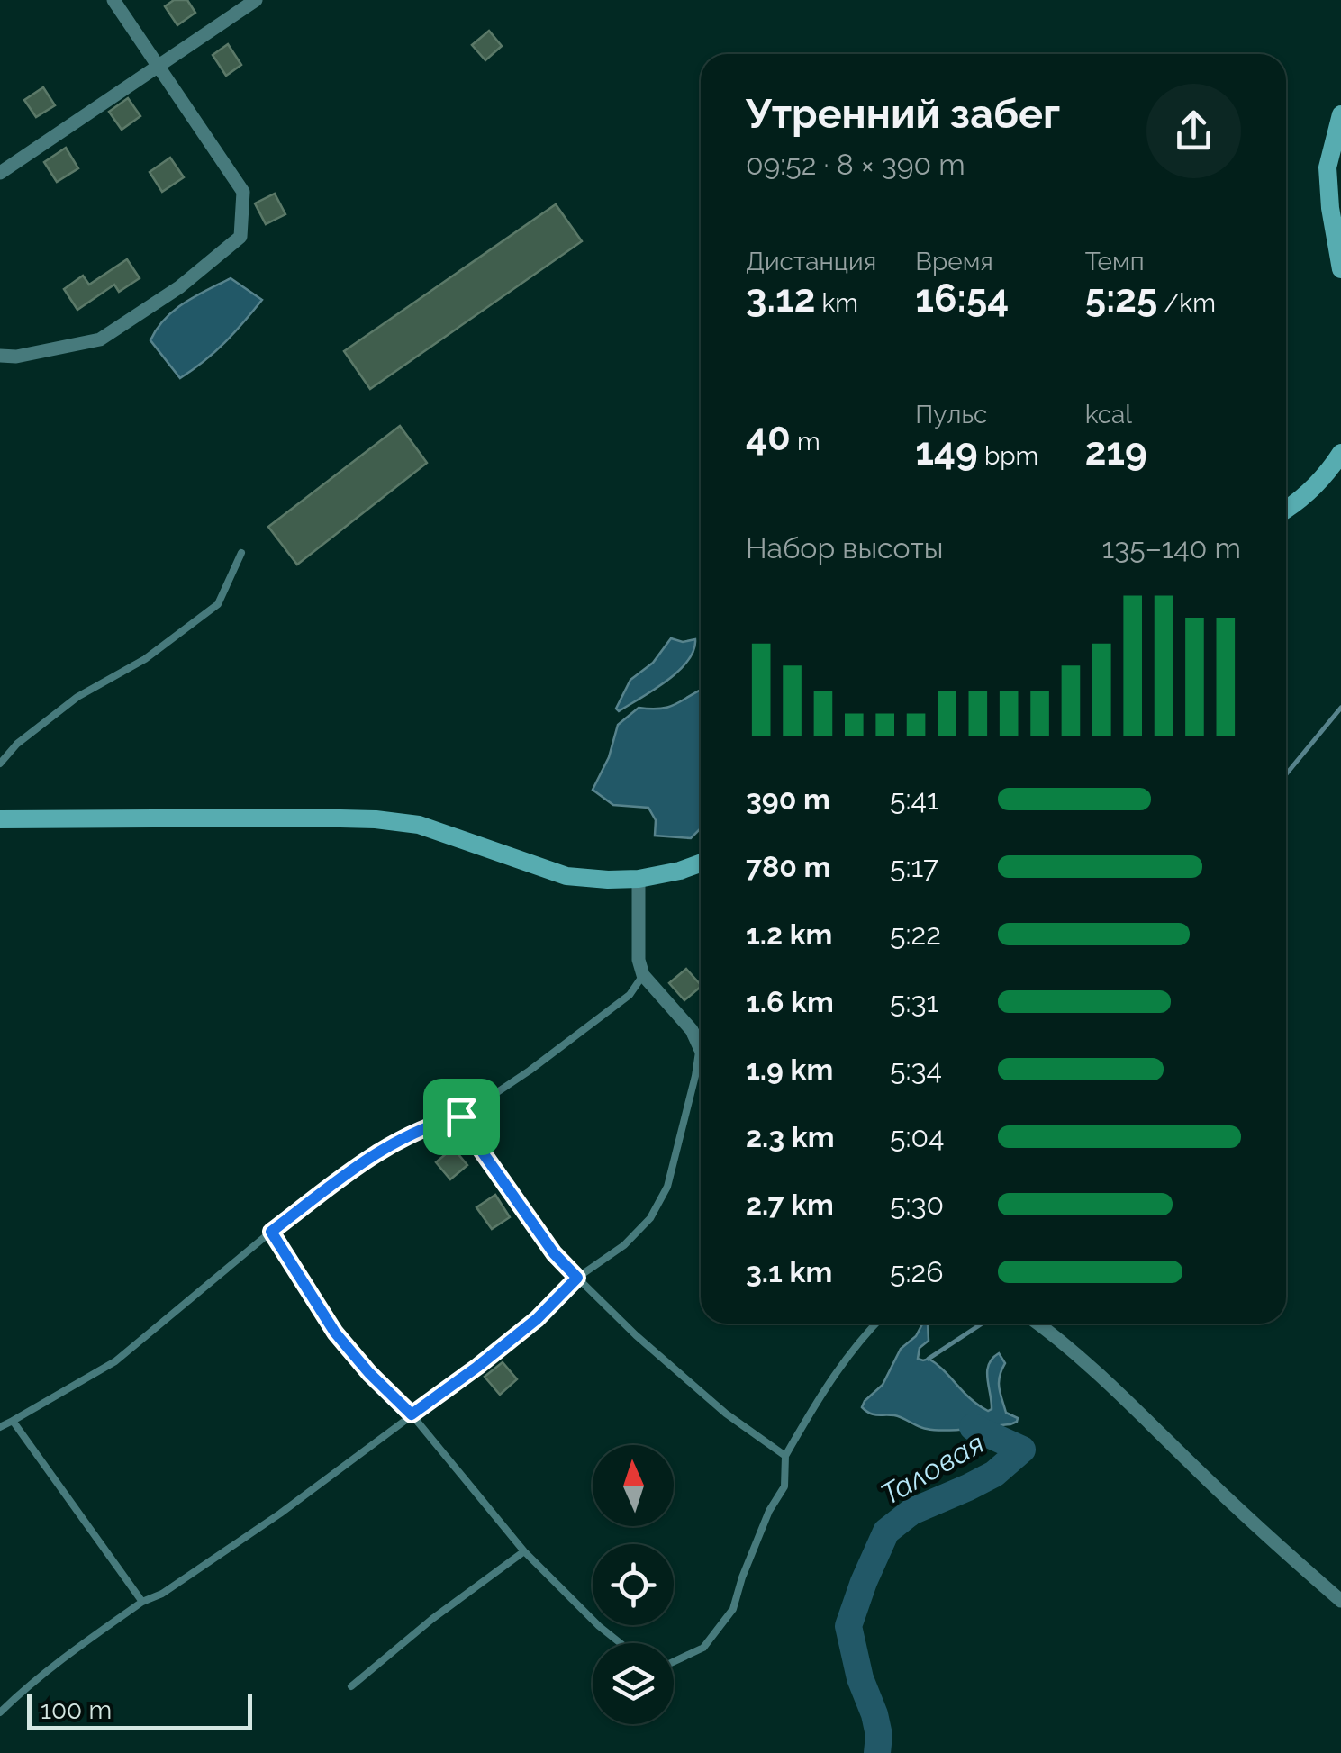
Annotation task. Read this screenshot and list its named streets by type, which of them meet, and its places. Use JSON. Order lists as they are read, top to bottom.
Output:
{
  "water": ["Таловая"],
  "scale_bar": "100 m",
  "north": "top",
  "page": {
    "heading": ["Утренний забег", "09:52 · 8 × 390 m"],
    "stats": [
      ["Дистанция", "3.12 km"],
      ["Время", "16:54"],
      ["Темп", "5:25 /km"],
      ["40 m"],
      ["Пульс", "149 bpm"],
      ["kcal", "219"]
    ],
    "chart": ["Набор высоты", "135–140 m"],
    "list": [
      {
        "name": "390 m",
        "note": "5:41"
      },
      {
        "name": "780 m",
        "note": "5:17"
      },
      {
        "name": "1.2 km",
        "note": "5:22"
      },
      {
        "name": "1.6 km",
        "note": "5:31"
      },
      {
        "name": "1.9 km",
        "note": "5:34"
      },
      {
        "name": "2.3 km",
        "note": "5:04"
      },
      {
        "name": "2.7 km",
        "note": "5:30"
      },
      {
        "name": "3.1 km",
        "note": "5:26"
      }
    ],
    "scale": "100 m"
  }
}
